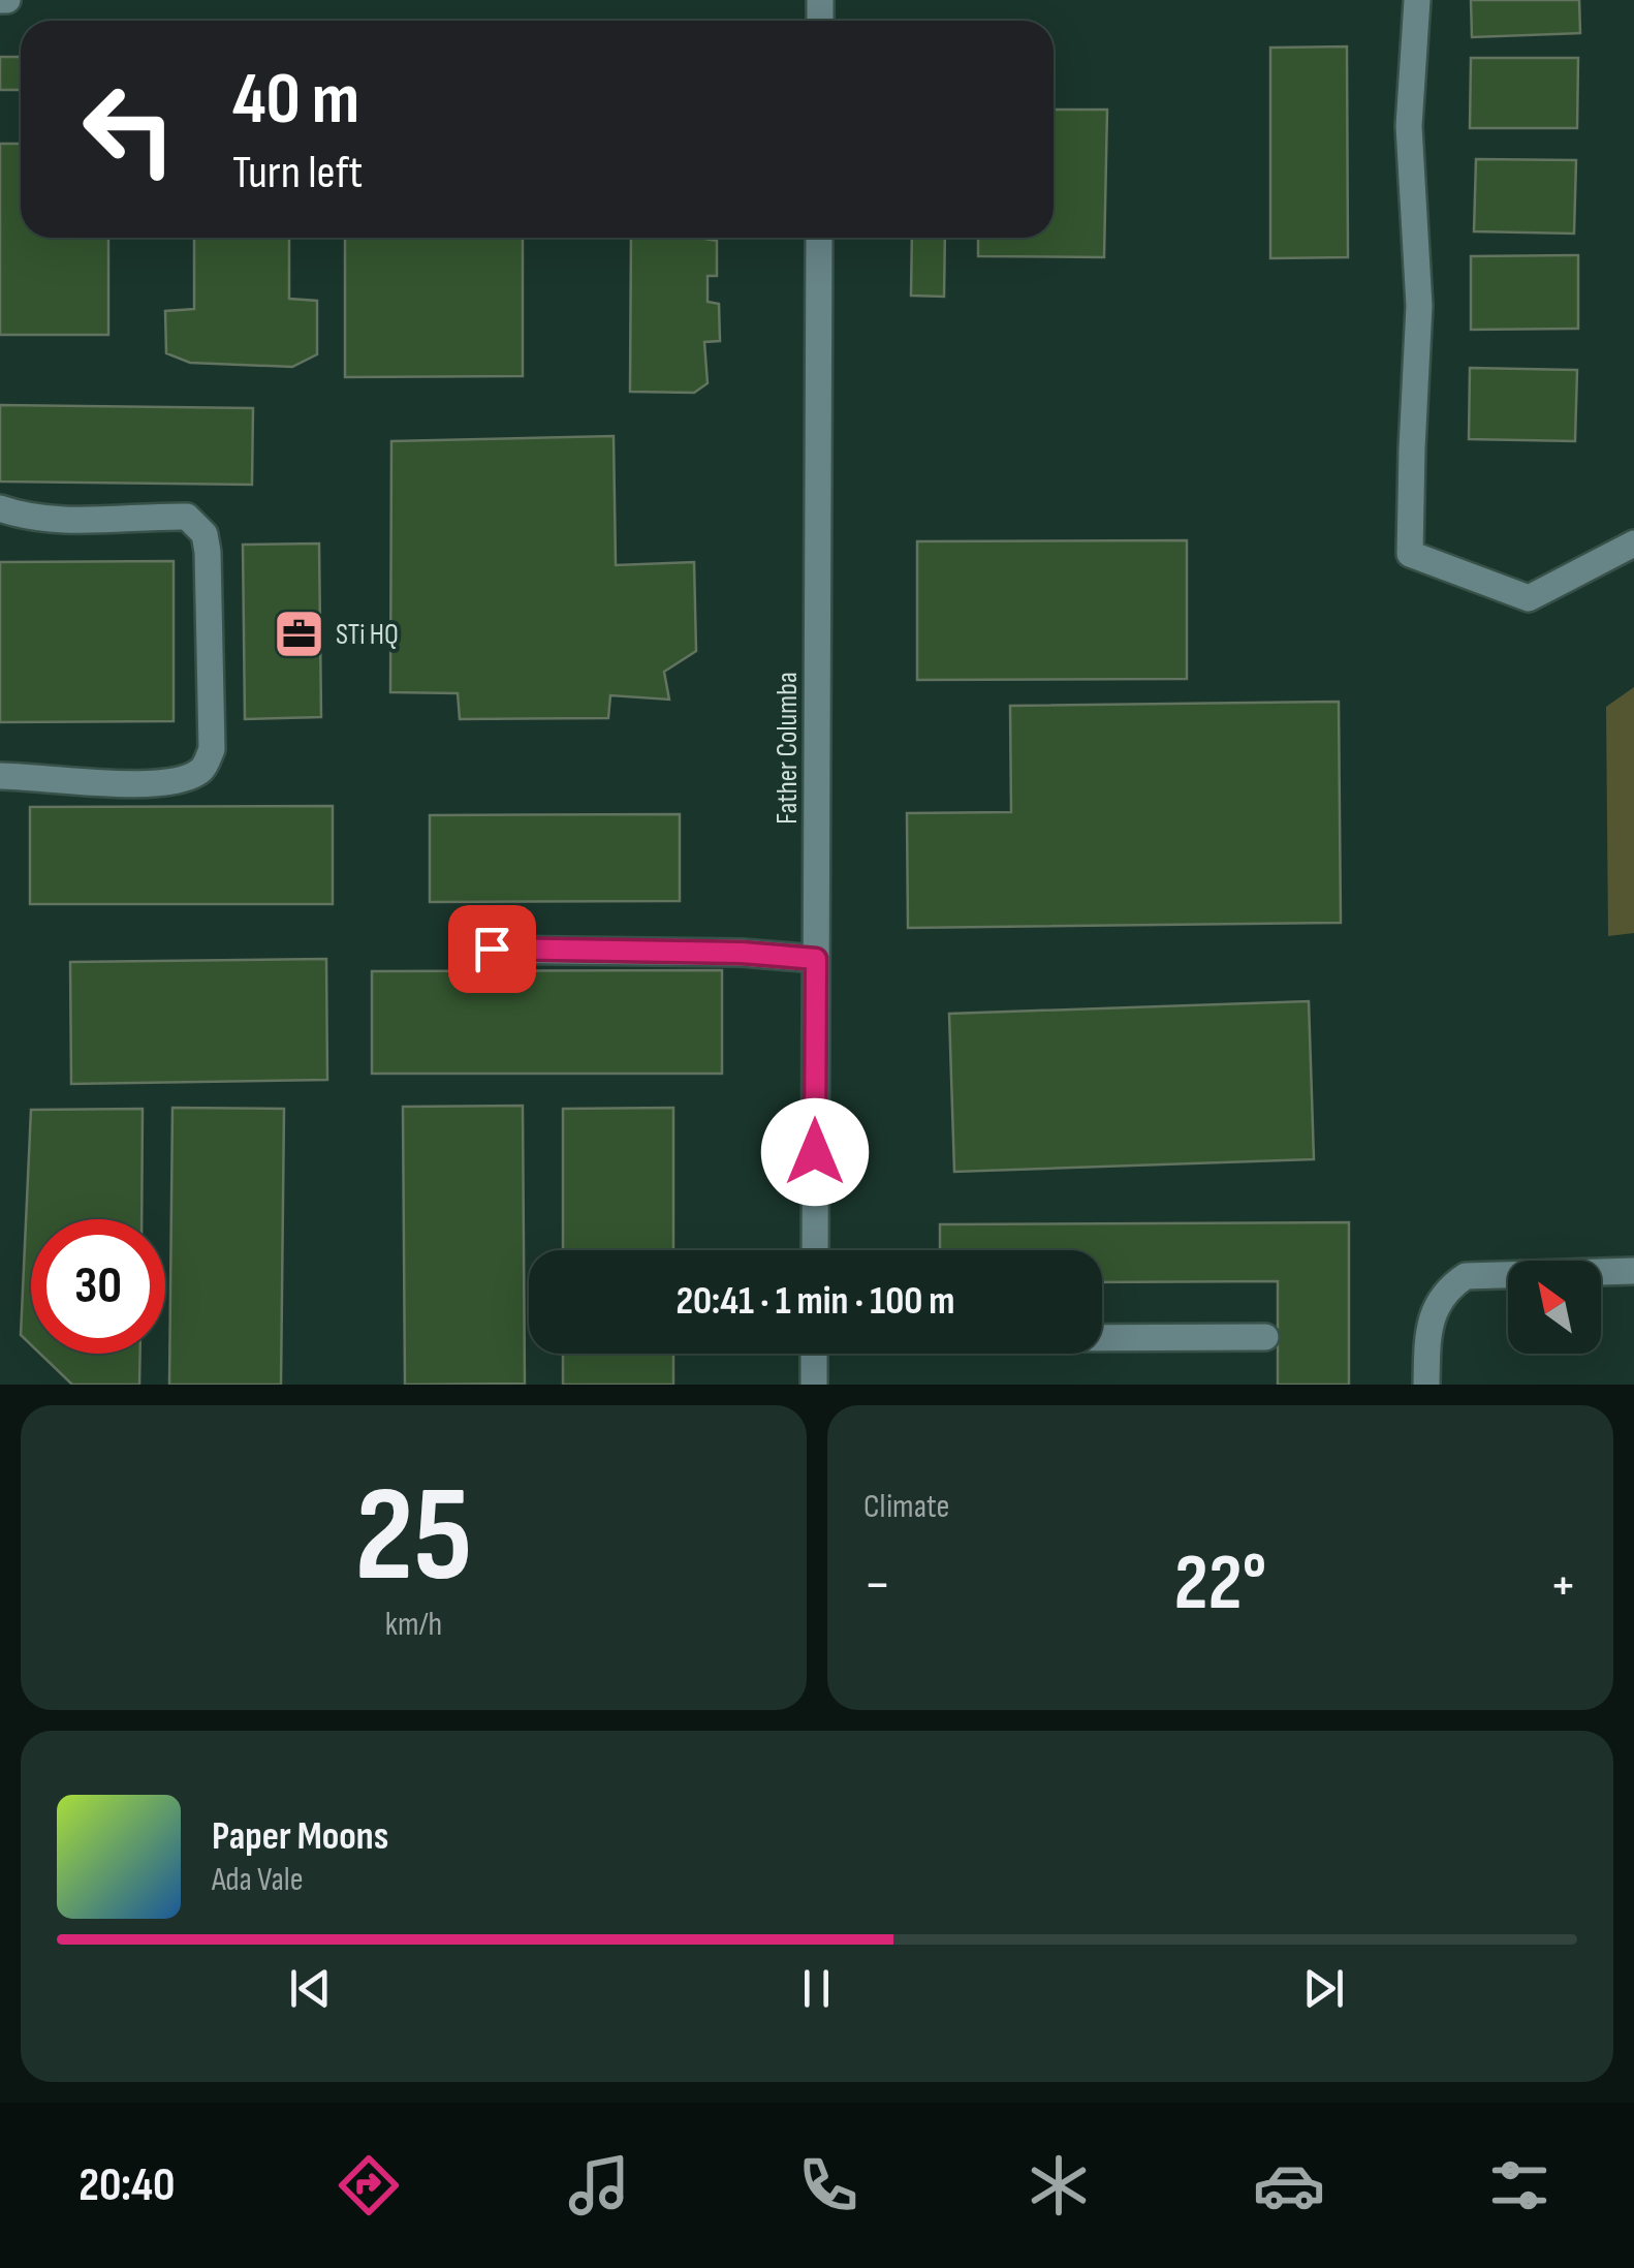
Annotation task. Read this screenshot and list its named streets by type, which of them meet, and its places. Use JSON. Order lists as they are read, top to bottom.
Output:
{
  "streets": {
    "street": ["Father Columba"]
  },
  "places": {
    "office": ["STi HQ"]
  },
  "north": "top left",
  "page": {
    "turn": ["40 m", "Turn left"],
    "limit": "30",
    "trip": "20:41 · 1 min · 100 m",
    "tile": [
      ["25", "km/h"],
      "Climate"
    ],
    "heat": ["−", "22°", "+"],
    "song": ["Paper Moons", "Ada Vale"],
    "tabs": "20:40"
  }
}
